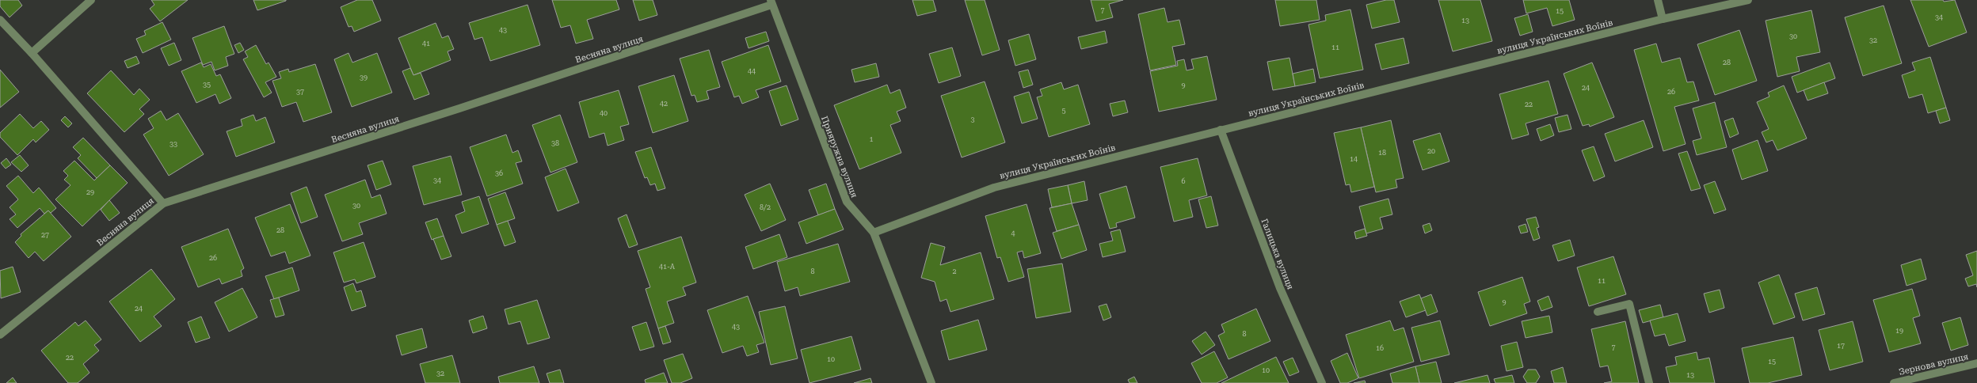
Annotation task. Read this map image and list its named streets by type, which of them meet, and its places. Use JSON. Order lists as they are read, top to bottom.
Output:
{
  "streets": {
    "street": [
      "вулиця Українських Воїнів",
      "Весняна вулиця",
      "Прияружна вулиця",
      "Галицька вулиця",
      "Зернова вулиця"
    ]
  },
  "crossings": [
    ["вулиця Українських Воїнів", "Прияружна вулиця"],
    ["вулиця Українських Воїнів", "Галицька вулиця"],
    ["Весняна вулиця", "Прияружна вулиця"]
  ],
  "house_numbers": [
    "7",
    "15",
    "34",
    "13",
    "43",
    "30",
    "32",
    "41",
    "11",
    "28",
    "44",
    "39",
    "35",
    "9",
    "24",
    "37",
    "26",
    "42",
    "22",
    "5",
    "40",
    "3",
    "1",
    "38",
    "33",
    "20",
    "18",
    "14",
    "36",
    "34",
    "6",
    "29",
    "30",
    "8/2",
    "28",
    "4",
    "27",
    "26",
    "41-А",
    "8",
    "2",
    "11",
    "9",
    "24",
    "43",
    "19",
    "8",
    "17",
    "7",
    "16",
    "22",
    "10",
    "15",
    "10",
    "32",
    "13"
  ]
}
